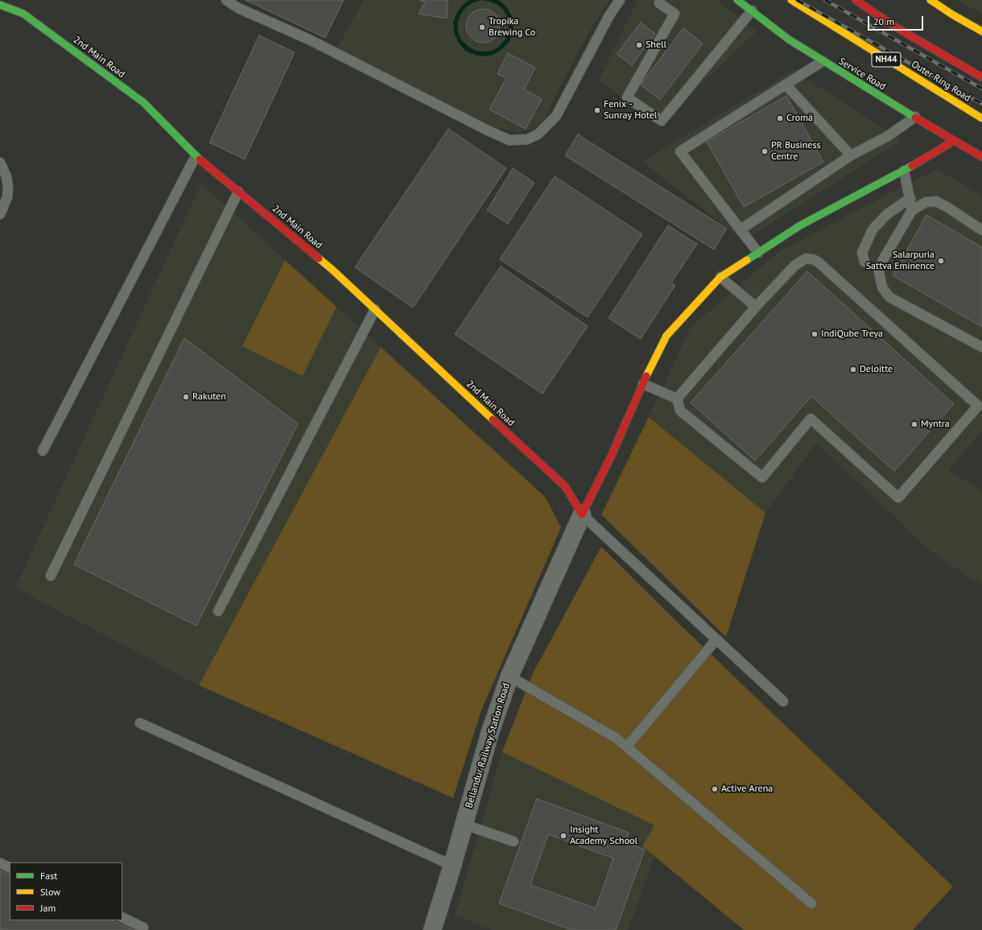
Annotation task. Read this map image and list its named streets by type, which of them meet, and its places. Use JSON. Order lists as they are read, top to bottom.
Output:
{
  "streets": {
    "main road": [
      "2nd Main Road",
      "NH44",
      "Service Road",
      "Outer Ring Road"
    ],
    "street": ["Bellandur Railway Station Road"]
  },
  "crossings": [
    ["2nd Main Road", "Bellandur Railway Station Road"]
  ],
  "places": [
    "Tropika Brewing Co",
    "Shell",
    "Fenix - Sunray Hotel",
    "Cromā",
    "PR Business Centre",
    "Salarpuria Sattva Eminence",
    "IndiQube Treya",
    "Deloitte",
    "Rakuten",
    "Myntra",
    "Active Arena",
    "Insight Academy School"
  ],
  "legend": ["Fast", "Slow", "Jam"],
  "scale_bar": "20 m"
}
